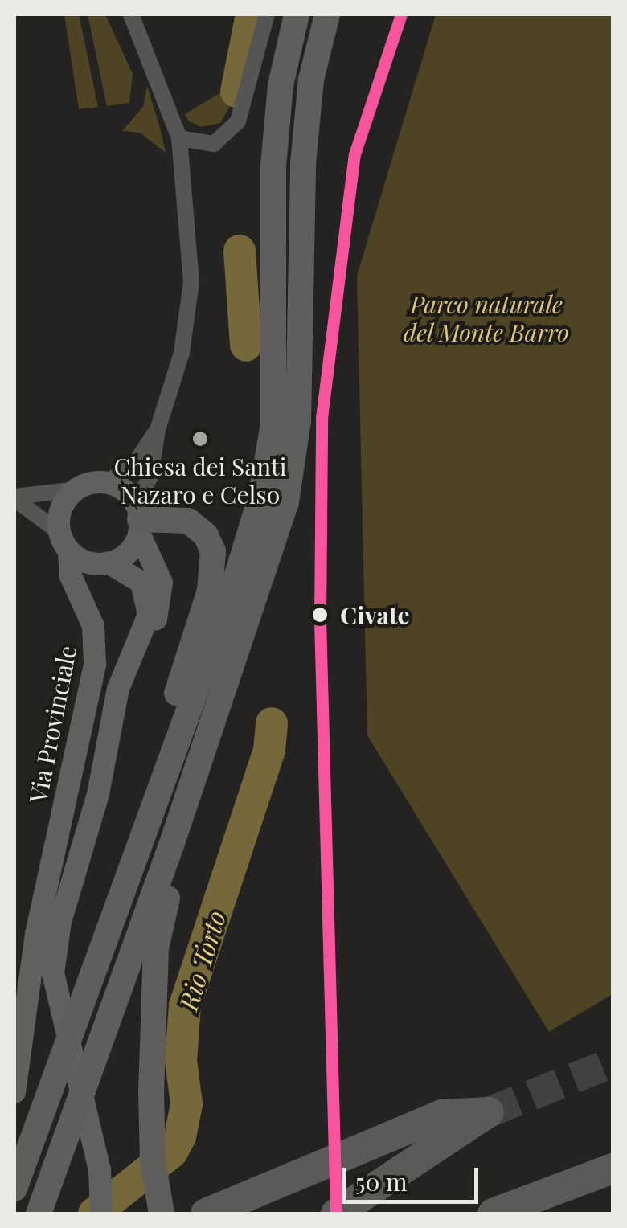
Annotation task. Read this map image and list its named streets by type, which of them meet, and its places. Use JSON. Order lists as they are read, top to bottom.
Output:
{
  "streets": {
    "street": ["Via Provinciale"]
  },
  "water": ["Rio Torto"],
  "parks": ["Parco naturale del Monte Barro"],
  "places": ["Chiesa dei Santi Nazaro e Celso", "Civate"],
  "scale_bar": "50 m"
}
